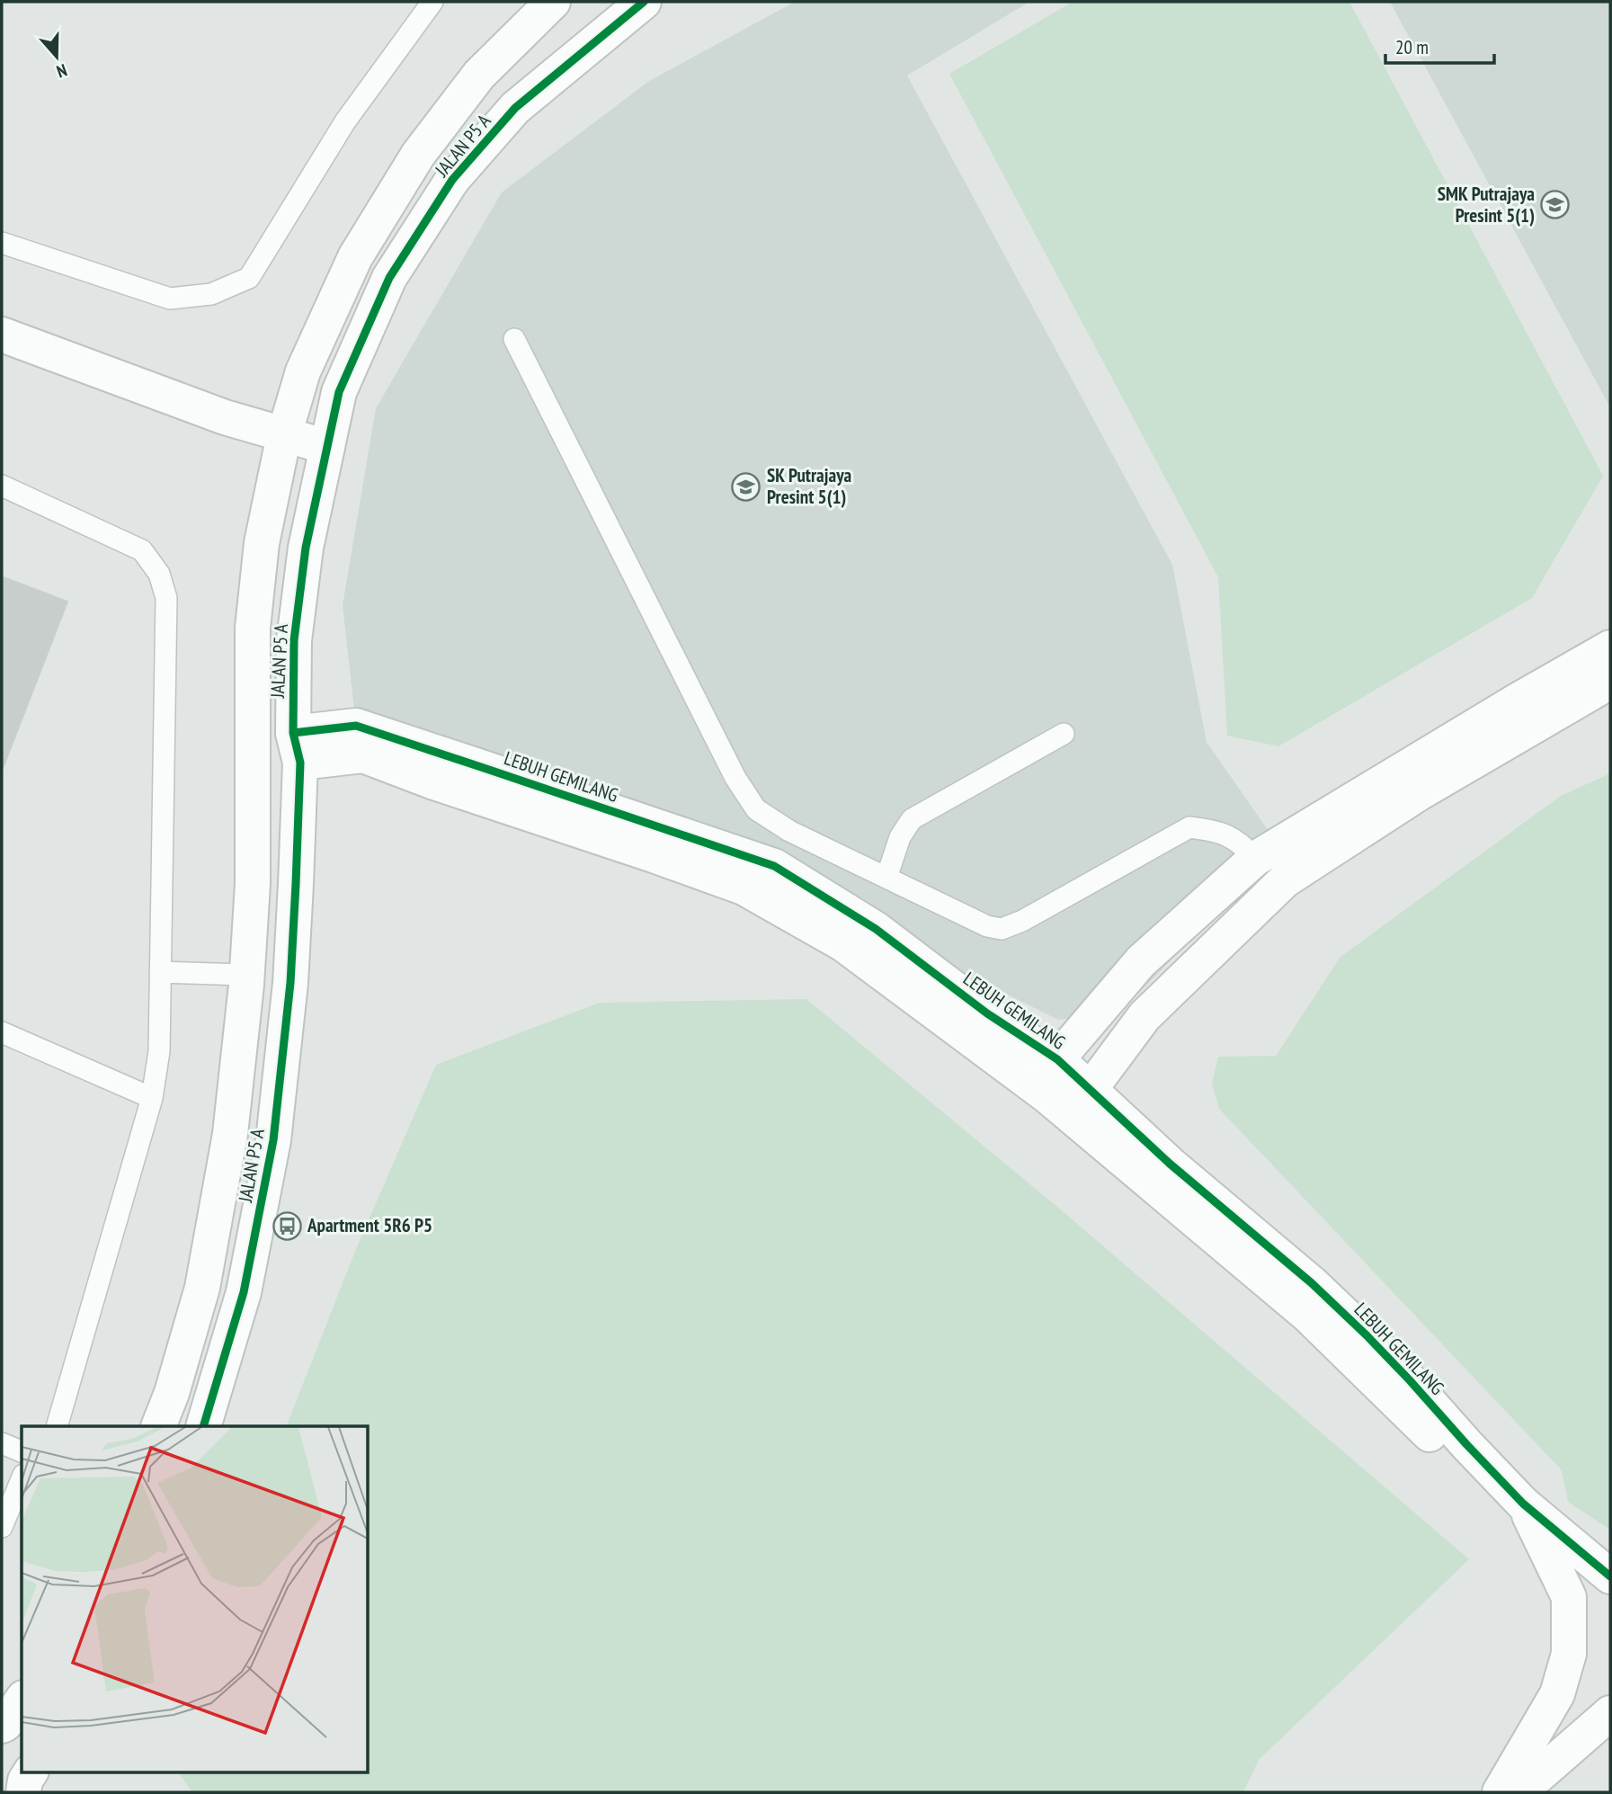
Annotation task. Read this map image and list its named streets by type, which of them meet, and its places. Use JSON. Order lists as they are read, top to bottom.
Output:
{
  "streets": {
    "street": ["JALAN P5 A", "LEBUH GEMILANG"]
  },
  "crossings": [
    ["JALAN P5 A", "LEBUH GEMILANG"]
  ],
  "places": {
    "school or university": ["SMK Putrajaya Presint 5(1)", "SK Putrajaya Presint 5(1)"],
    "bus stop": ["Apartment 5R6 P5"]
  },
  "scale_bar": "20 m",
  "north": "bottom"
}
